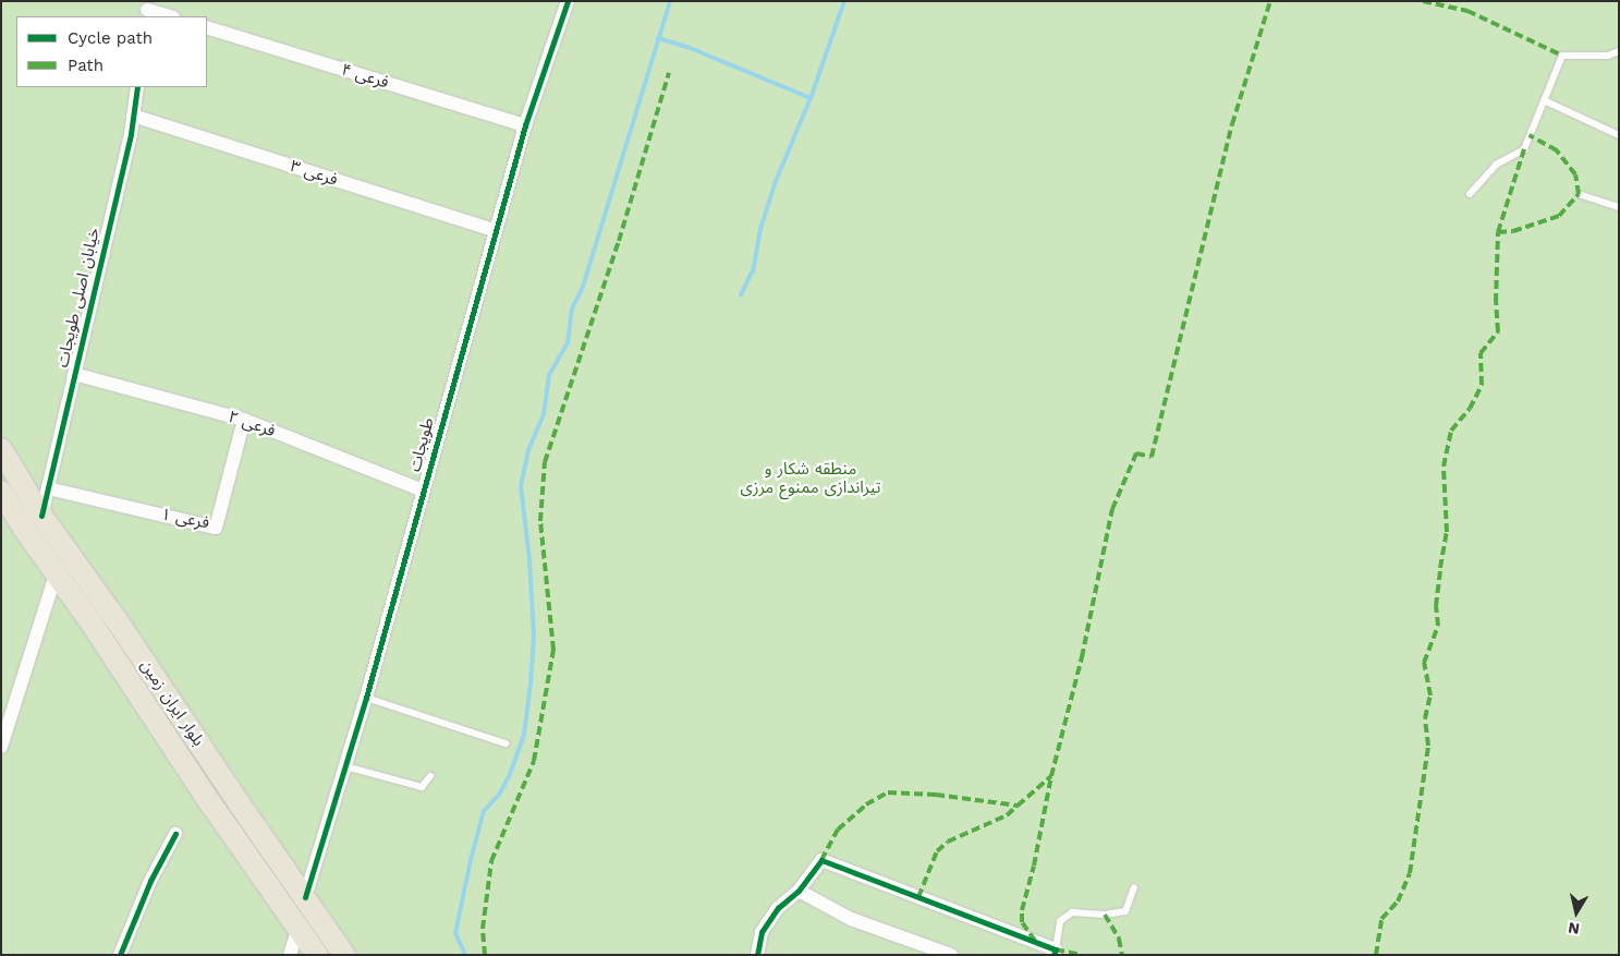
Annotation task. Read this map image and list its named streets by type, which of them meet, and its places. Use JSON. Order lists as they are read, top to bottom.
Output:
{
  "streets": {
    "main road": ["بلوار ایران زمین"],
    "street": [
      "فرعی ۴",
      "فرعی ۳",
      "خیابان اصلی طویجات",
      "فرعی ۲",
      "طویجات",
      "فرعی ۱"
    ]
  },
  "crossings": [
    ["فرعی ۴", "طویجات"],
    ["فرعی ۳", "خیابان اصلی طویجات"],
    ["فرعی ۳", "طویجات"],
    ["خیابان اصلی طویجات", "فرعی ۲"],
    ["خیابان اصلی طویجات", "فرعی ۱"],
    ["خیابان اصلی طویجات", "بلوار ایران زمین"],
    ["فرعی ۲", "طویجات"],
    ["فرعی ۲", "فرعی ۱"],
    ["طویجات", "بلوار ایران زمین"]
  ],
  "parks": ["منطقه شکار و تیراندازی ممنوع مرزی"],
  "legend": ["Cycle path", "Path"],
  "north": "bottom"
}
